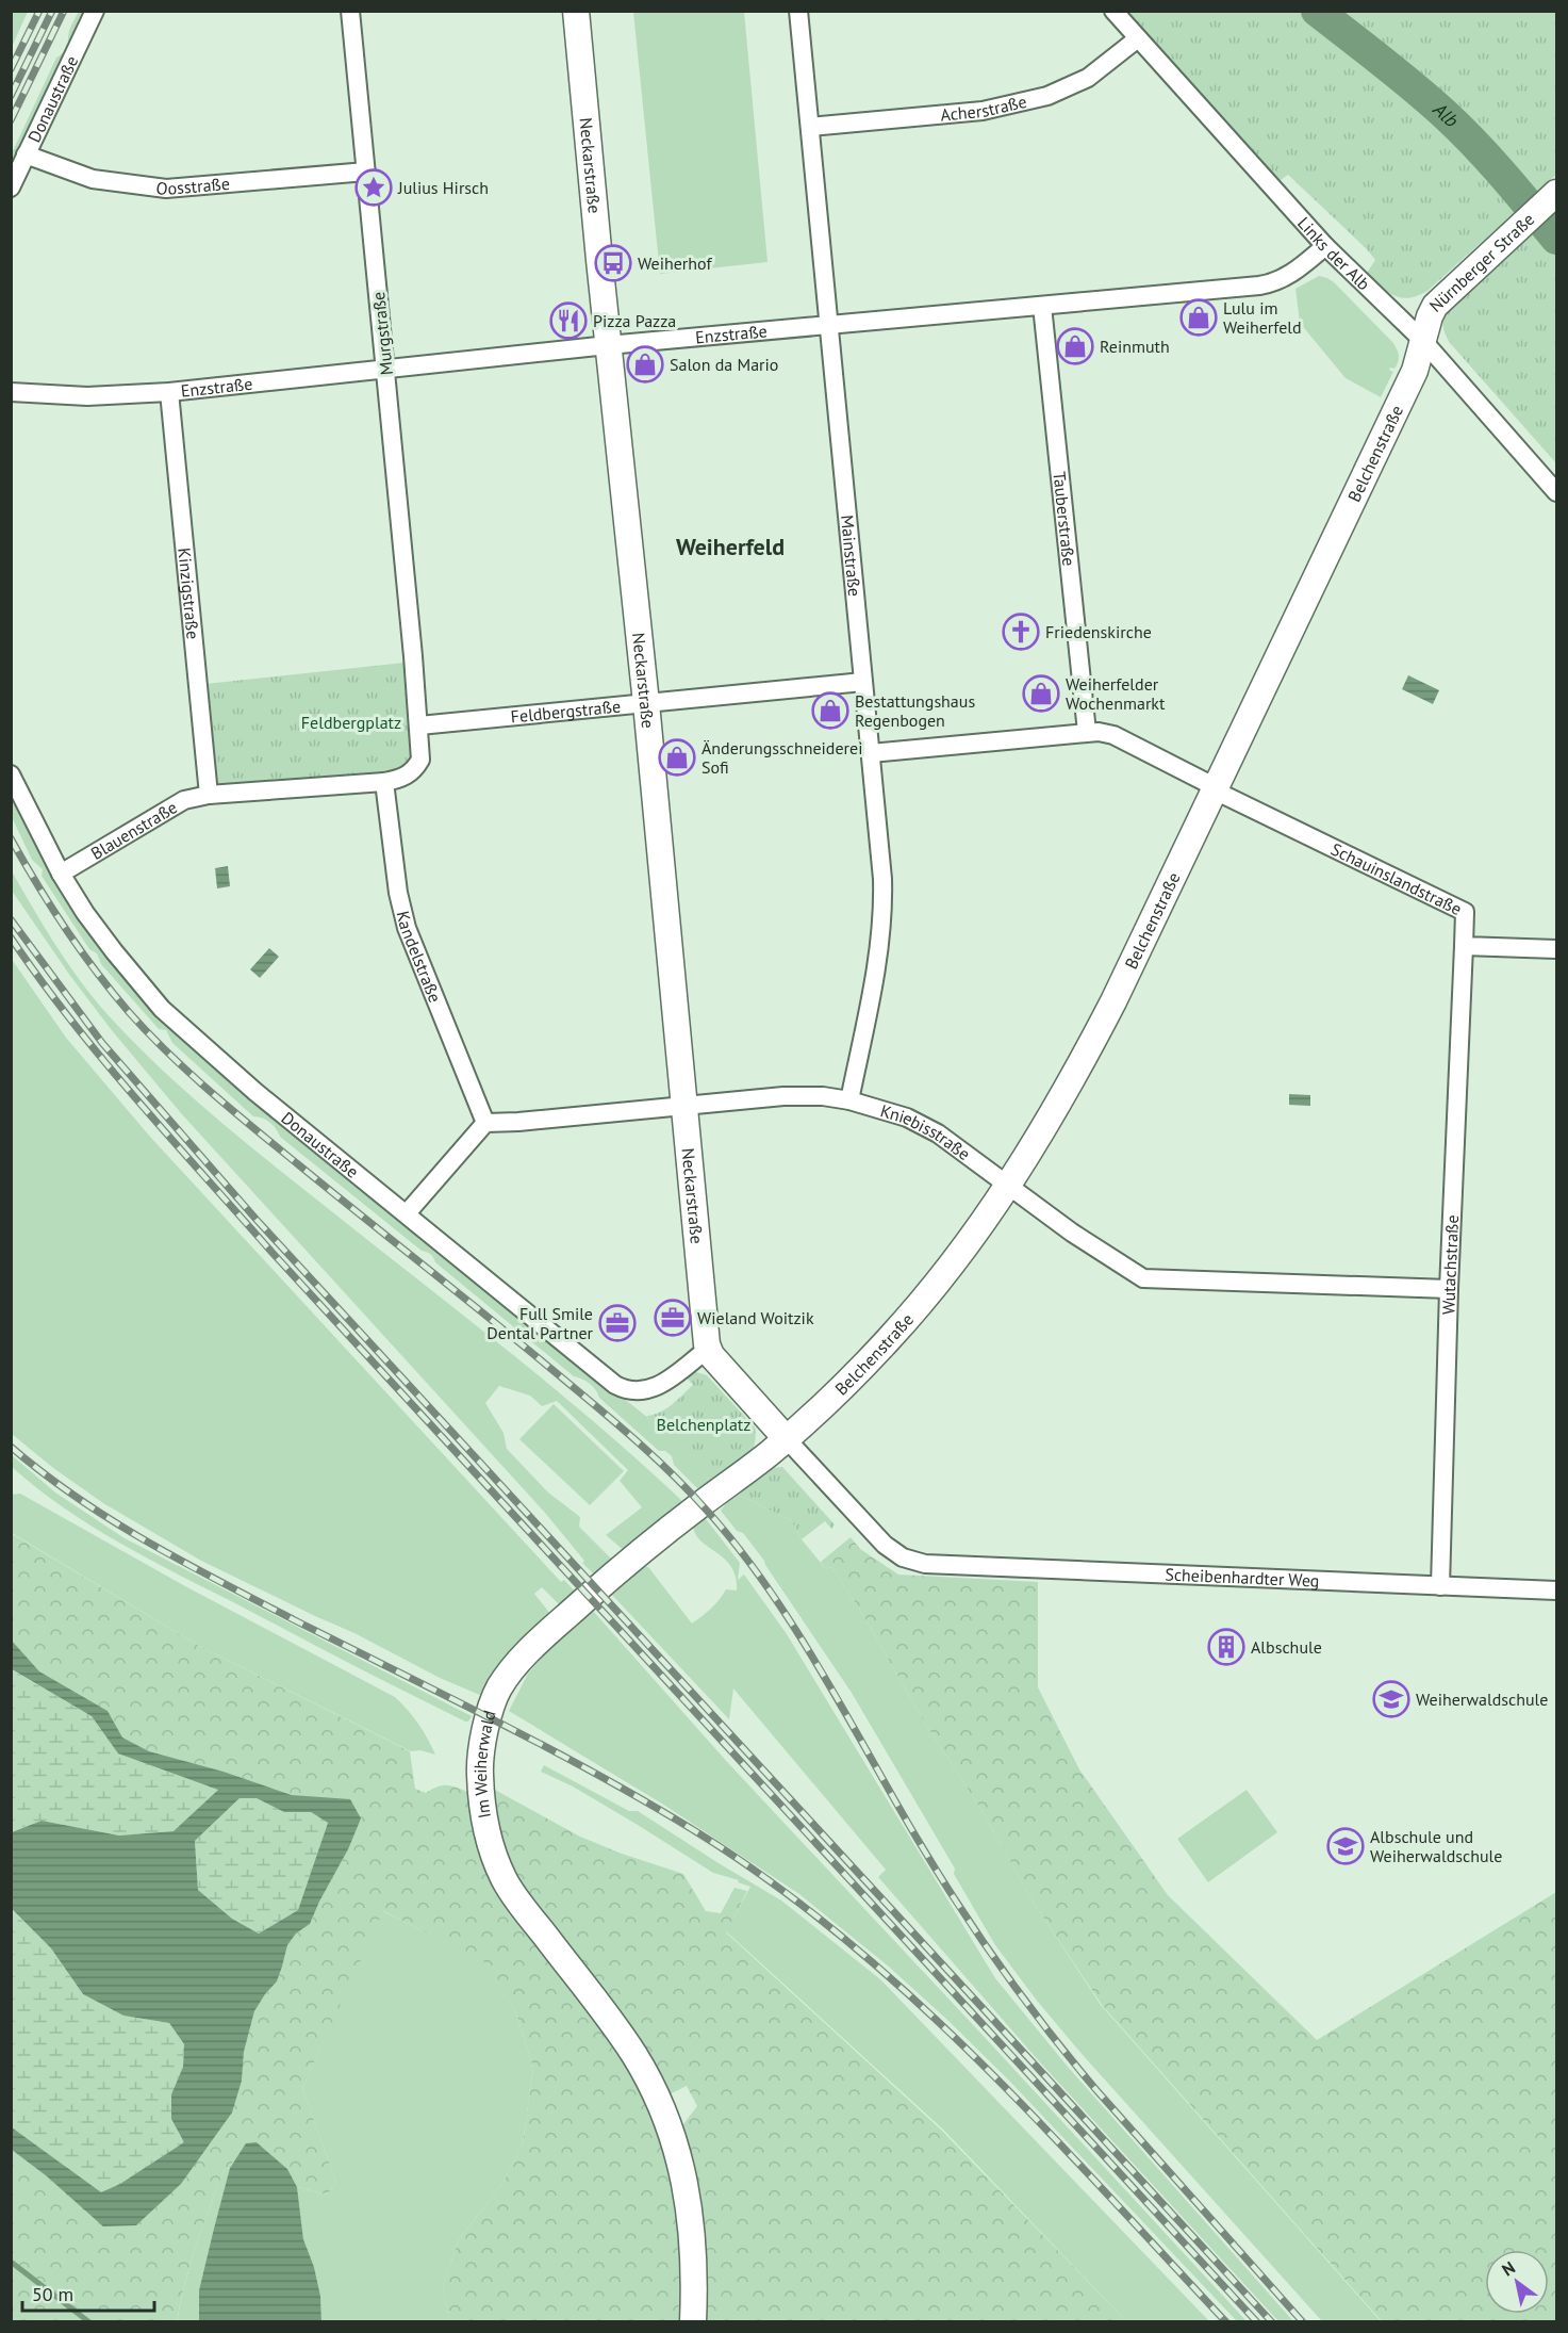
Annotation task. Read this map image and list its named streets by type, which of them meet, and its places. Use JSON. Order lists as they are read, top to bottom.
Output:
{
  "streets": {
    "street": [
      "Donaustraße",
      "Acherstraße",
      "Neckarstraße",
      "Oosstraße",
      "Links der Alb",
      "Nürnberger Straße",
      "Murgstraße",
      "Enzstraße",
      "Belchenstraße",
      "Tauberstraße",
      "Mainstraße",
      "Kinzigstraße",
      "Feldbergstraße",
      "Blauenstraße",
      "Schauinslandstraße",
      "Kandelstraße",
      "Kniebisstraße",
      "Wutachstraße",
      "Scheibenhardter Weg",
      "Im Weiherwald"
    ]
  },
  "crossings": [
    ["Donaustraße", "Neckarstraße"],
    ["Donaustraße", "Oosstraße"],
    ["Donaustraße", "Blauenstraße"],
    ["Acherstraße", "Links der Alb"],
    ["Acherstraße", "Mainstraße"],
    ["Neckarstraße", "Enzstraße"],
    ["Neckarstraße", "Feldbergstraße"],
    ["Neckarstraße", "Kniebisstraße"],
    ["Oosstraße", "Murgstraße"],
    ["Links der Alb", "Nürnberger Straße"],
    ["Links der Alb", "Enzstraße"],
    ["Links der Alb", "Belchenstraße"],
    ["Nürnberger Straße", "Belchenstraße"],
    ["Murgstraße", "Enzstraße"],
    ["Murgstraße", "Feldbergstraße"],
    ["Enzstraße", "Tauberstraße"],
    ["Enzstraße", "Mainstraße"],
    ["Enzstraße", "Kinzigstraße"],
    ["Belchenstraße", "Schauinslandstraße"],
    ["Belchenstraße", "Kniebisstraße"],
    ["Belchenstraße", "Scheibenhardter Weg"],
    ["Belchenstraße", "Im Weiherwald"],
    ["Tauberstraße", "Schauinslandstraße"],
    ["Mainstraße", "Feldbergstraße"],
    ["Mainstraße", "Schauinslandstraße"],
    ["Mainstraße", "Kniebisstraße"],
    ["Kinzigstraße", "Blauenstraße"],
    ["Schauinslandstraße", "Wutachstraße"],
    ["Kandelstraße", "Kniebisstraße"],
    ["Kniebisstraße", "Wutachstraße"],
    ["Wutachstraße", "Scheibenhardter Weg"],
    ["Scheibenhardter Weg", "Im Weiherwald"]
  ],
  "districts": ["Weiherfeld"],
  "water": ["Alb"],
  "parks": ["Feldbergplatz", "Belchenplatz"],
  "places": {
    "place": ["Julius Hirsch"],
    "bus stop": ["Weiherhof"],
    "shop": [
      "Lulu im Weiherfeld",
      "Reinmuth",
      "Salon da Mario",
      "Weiherfelder Wochenmarkt",
      "Bestattungshaus Regenbogen",
      "Änderungsschneiderei Sofi"
    ],
    "restaurant": ["Pizza Pazza"],
    "church": ["Friedenskirche"],
    "office": ["Wieland Woitzik", "Full Smile Dental Partner"],
    "building": ["Albschule"],
    "school or university": ["Weiherwaldschule", "Albschule und Weiherwaldschule"]
  },
  "scale_bar": "50 m",
  "north": "top left"
}
